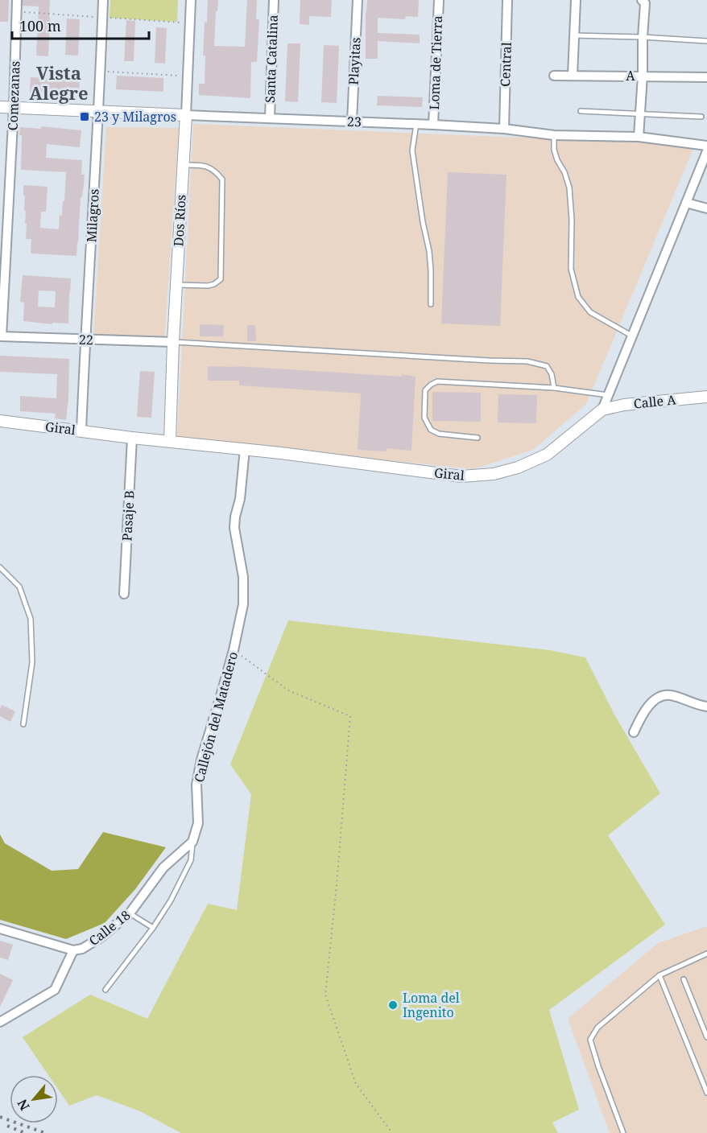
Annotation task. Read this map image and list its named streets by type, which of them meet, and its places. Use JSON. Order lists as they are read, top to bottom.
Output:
{
  "streets": {
    "street": [
      "Santa Catalina",
      "Playitas",
      "Loma de Tierra",
      "Central",
      "A",
      "Comezanas",
      "23",
      "Milagros",
      "Dos Ríos",
      "22",
      "Calle A",
      "Giral",
      "Pasaje B",
      "Callejón del Matadero",
      "Calle 18"
    ]
  },
  "crossings": [
    ["Santa Catalina", "23"],
    ["Playitas", "23"],
    ["Loma de Tierra", "23"],
    ["Central", "23"],
    ["Comezanas", "23"],
    ["Comezanas", "22"],
    ["23", "Milagros"],
    ["23", "Dos Ríos"],
    ["Milagros", "22"],
    ["Milagros", "Giral"],
    ["Dos Ríos", "22"],
    ["Dos Ríos", "Giral"],
    ["Calle A", "Giral"],
    ["Giral", "Pasaje B"],
    ["Giral", "Callejón del Matadero"],
    ["Callejón del Matadero", "Calle 18"]
  ],
  "districts": ["Vista Alegre"],
  "places": {
    "transit": ["23 y Milagros"],
    "other": ["Loma del Ingenito"]
  },
  "scale_bar": "100 m",
  "north": "bottom left"
}
